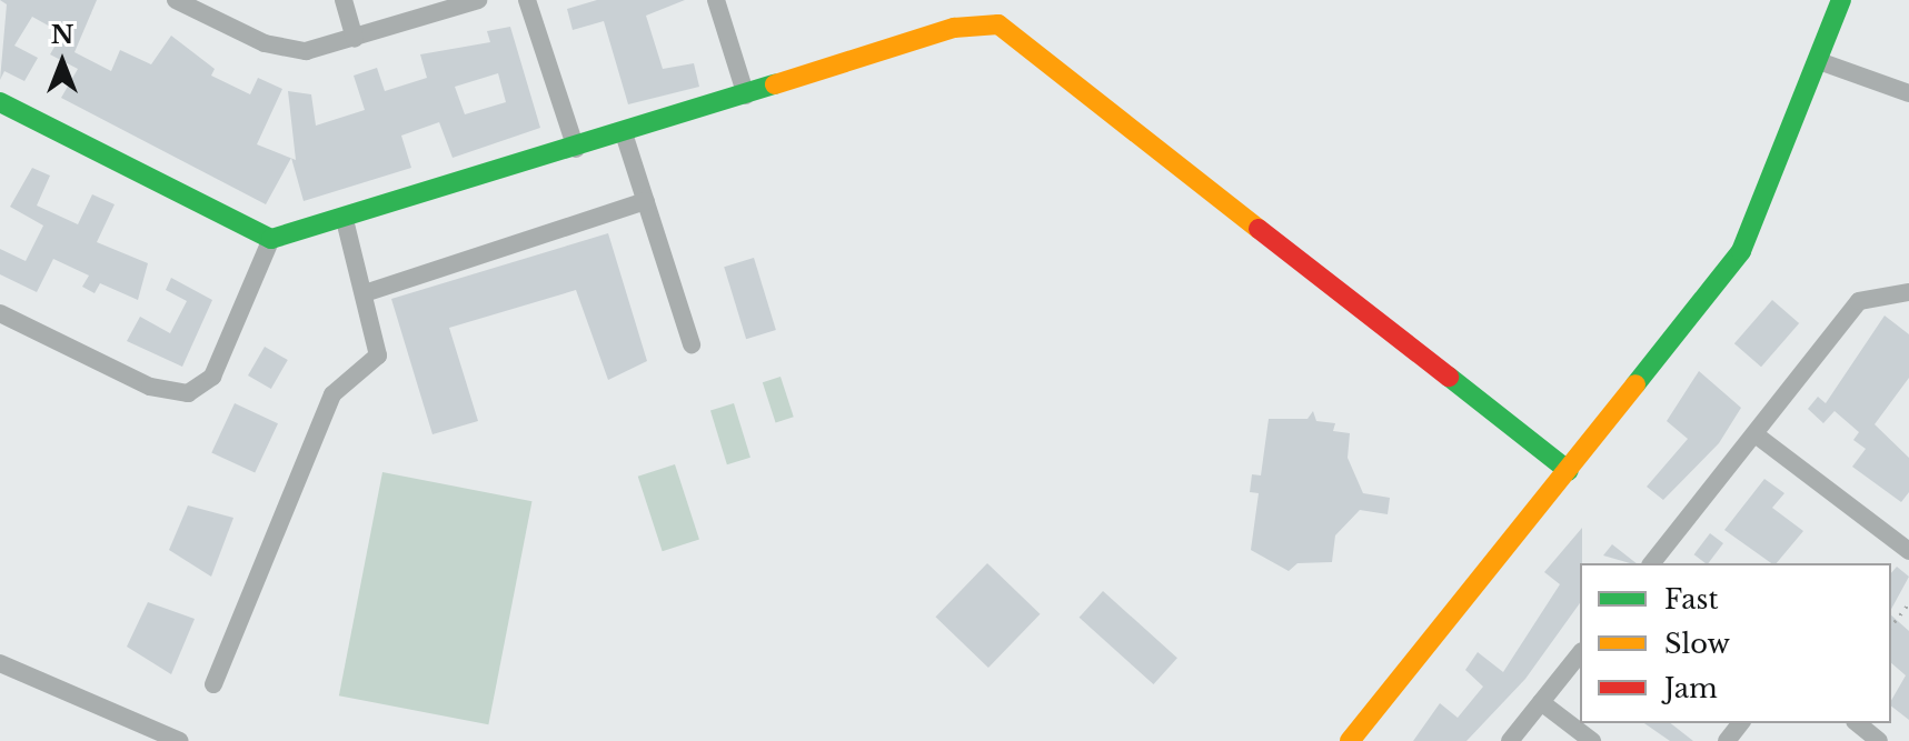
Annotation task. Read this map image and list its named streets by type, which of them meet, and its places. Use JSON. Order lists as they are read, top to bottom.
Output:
{
  "legend": ["Fast", "Slow", "Jam"],
  "north": "top"
}
